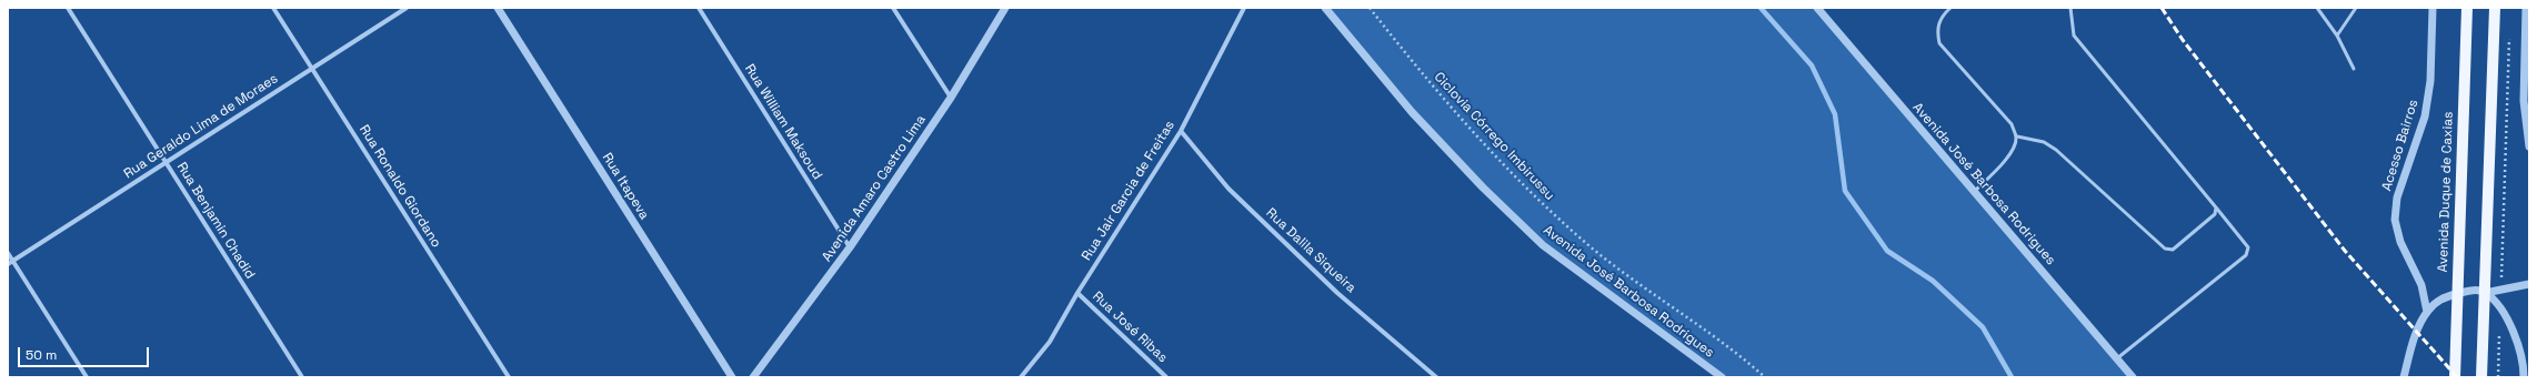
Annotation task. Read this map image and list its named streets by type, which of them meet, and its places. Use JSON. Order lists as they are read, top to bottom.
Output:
{
  "streets": {
    "main road": ["Avenida Duque de Caxias"],
    "street": [
      "Rua William Maksoud",
      "Rua Geraldo Lima de Moraes",
      "Acesso Bairros",
      "Avenida José Barbosa Rodrigues",
      "Rua Ronaldo Giordano",
      "Rua Itapeva",
      "Avenida Amaro Castro Lima",
      "Rua Jair Garcia de Freitas",
      "Rua Benjamin Chadid",
      "Rua Dalila Siqueira",
      "Rua José Ribas"
    ],
    "path": ["Ciclovia Córrego Imbirussu"]
  },
  "crossings": [
    ["Rua William Maksoud", "Avenida Amaro Castro Lima"],
    ["Rua Geraldo Lima de Moraes", "Rua Ronaldo Giordano"],
    ["Rua Geraldo Lima de Moraes", "Rua Benjamin Chadid"],
    ["Rua Jair Garcia de Freitas", "Rua Dalila Siqueira"],
    ["Rua Jair Garcia de Freitas", "Rua José Ribas"]
  ],
  "scale_bar": "50 m"
}
